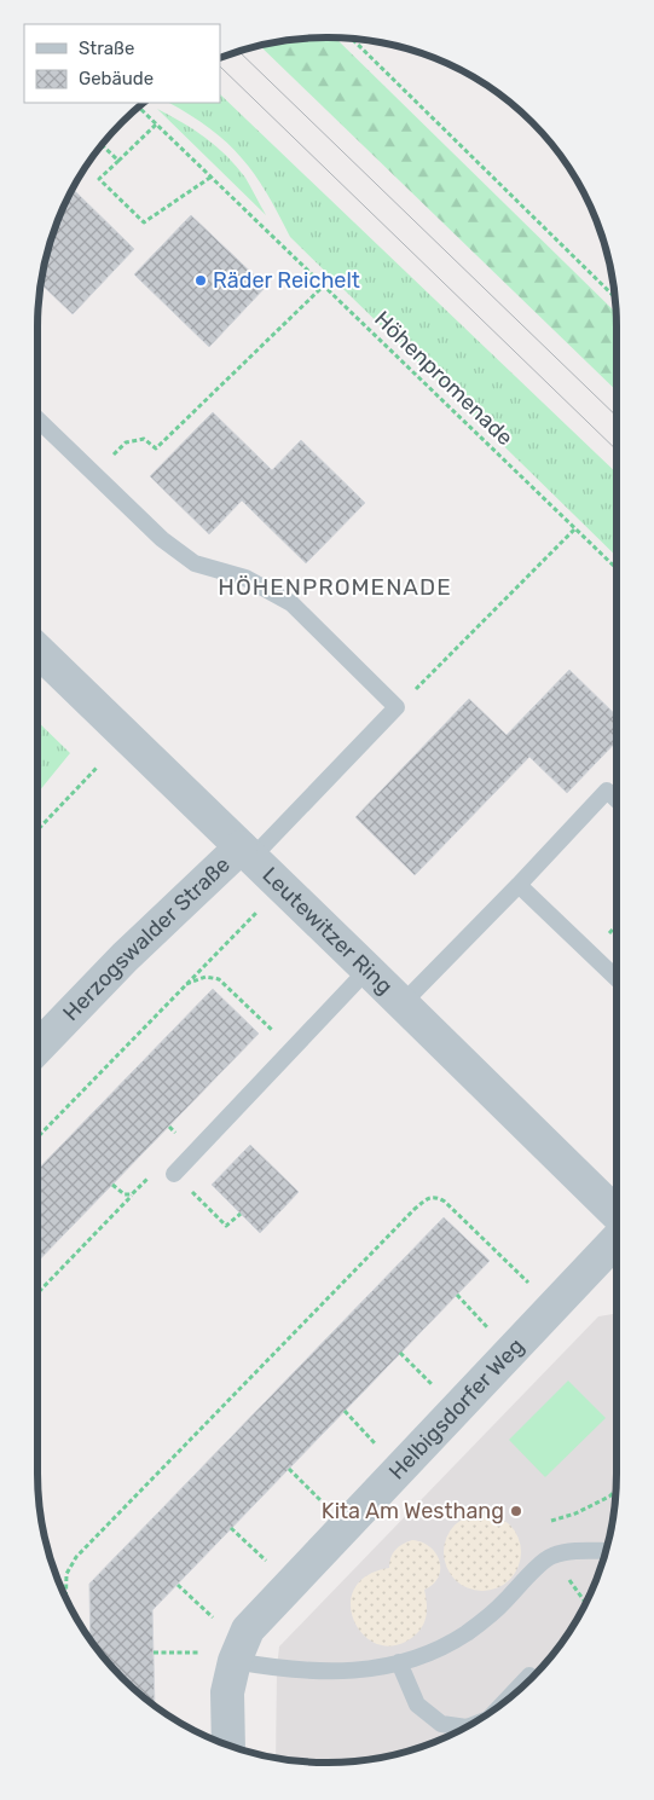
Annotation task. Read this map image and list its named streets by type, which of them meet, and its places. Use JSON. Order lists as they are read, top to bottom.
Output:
{
  "streets": {
    "street": ["Leutewitzer Ring", "Herzogswalder Straße", "Helbigsdorfer Weg"],
    "path": ["Höhenpromenade"]
  },
  "crossings": [
    ["Leutewitzer Ring", "Herzogswalder Straße"]
  ],
  "districts": ["HÖHENPROMENADE"],
  "places": ["Räder Reichelt", "Kita Am Westhang"],
  "legend": ["Straße", "Gebäude"]
}
